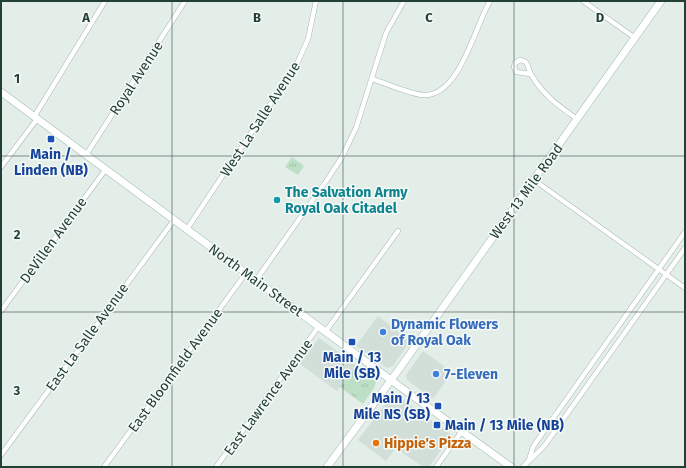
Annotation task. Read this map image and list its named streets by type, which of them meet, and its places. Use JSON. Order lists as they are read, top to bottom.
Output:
{
  "streets": {
    "main road": ["West 13 Mile Road", "North Main Street"],
    "street": [
      "Royal Avenue",
      "West La Salle Avenue",
      "DeVillen Avenue",
      "East La Salle Avenue",
      "East Bloomfield Avenue",
      "East Lawrence Avenue"
    ]
  },
  "crossings": [
    ["Royal Avenue", "North Main Street"],
    ["West La Salle Avenue", "North Main Street"],
    ["West 13 Mile Road", "North Main Street"],
    ["DeVillen Avenue", "North Main Street"],
    ["North Main Street", "East La Salle Avenue"],
    ["North Main Street", "East Bloomfield Avenue"],
    ["North Main Street", "East Lawrence Avenue"]
  ],
  "places": {
    "transit": [
      "Main / Linden (NB)",
      "Main / 13 Mile (SB)",
      "Main / 13 Mile NS (SB)",
      "Main / 13 Mile (NB)"
    ],
    "other": [
      "The Salvation Army Royal Oak Citadel",
      "Dynamic Flowers of Royal Oak",
      "7-Eleven",
      "Hippie's Pizza"
    ]
  },
  "grid": {
    "columns": [
      "A",
      "B",
      "C",
      "D"
    ],
    "rows": ["1", "2", "3"]
  }
}
